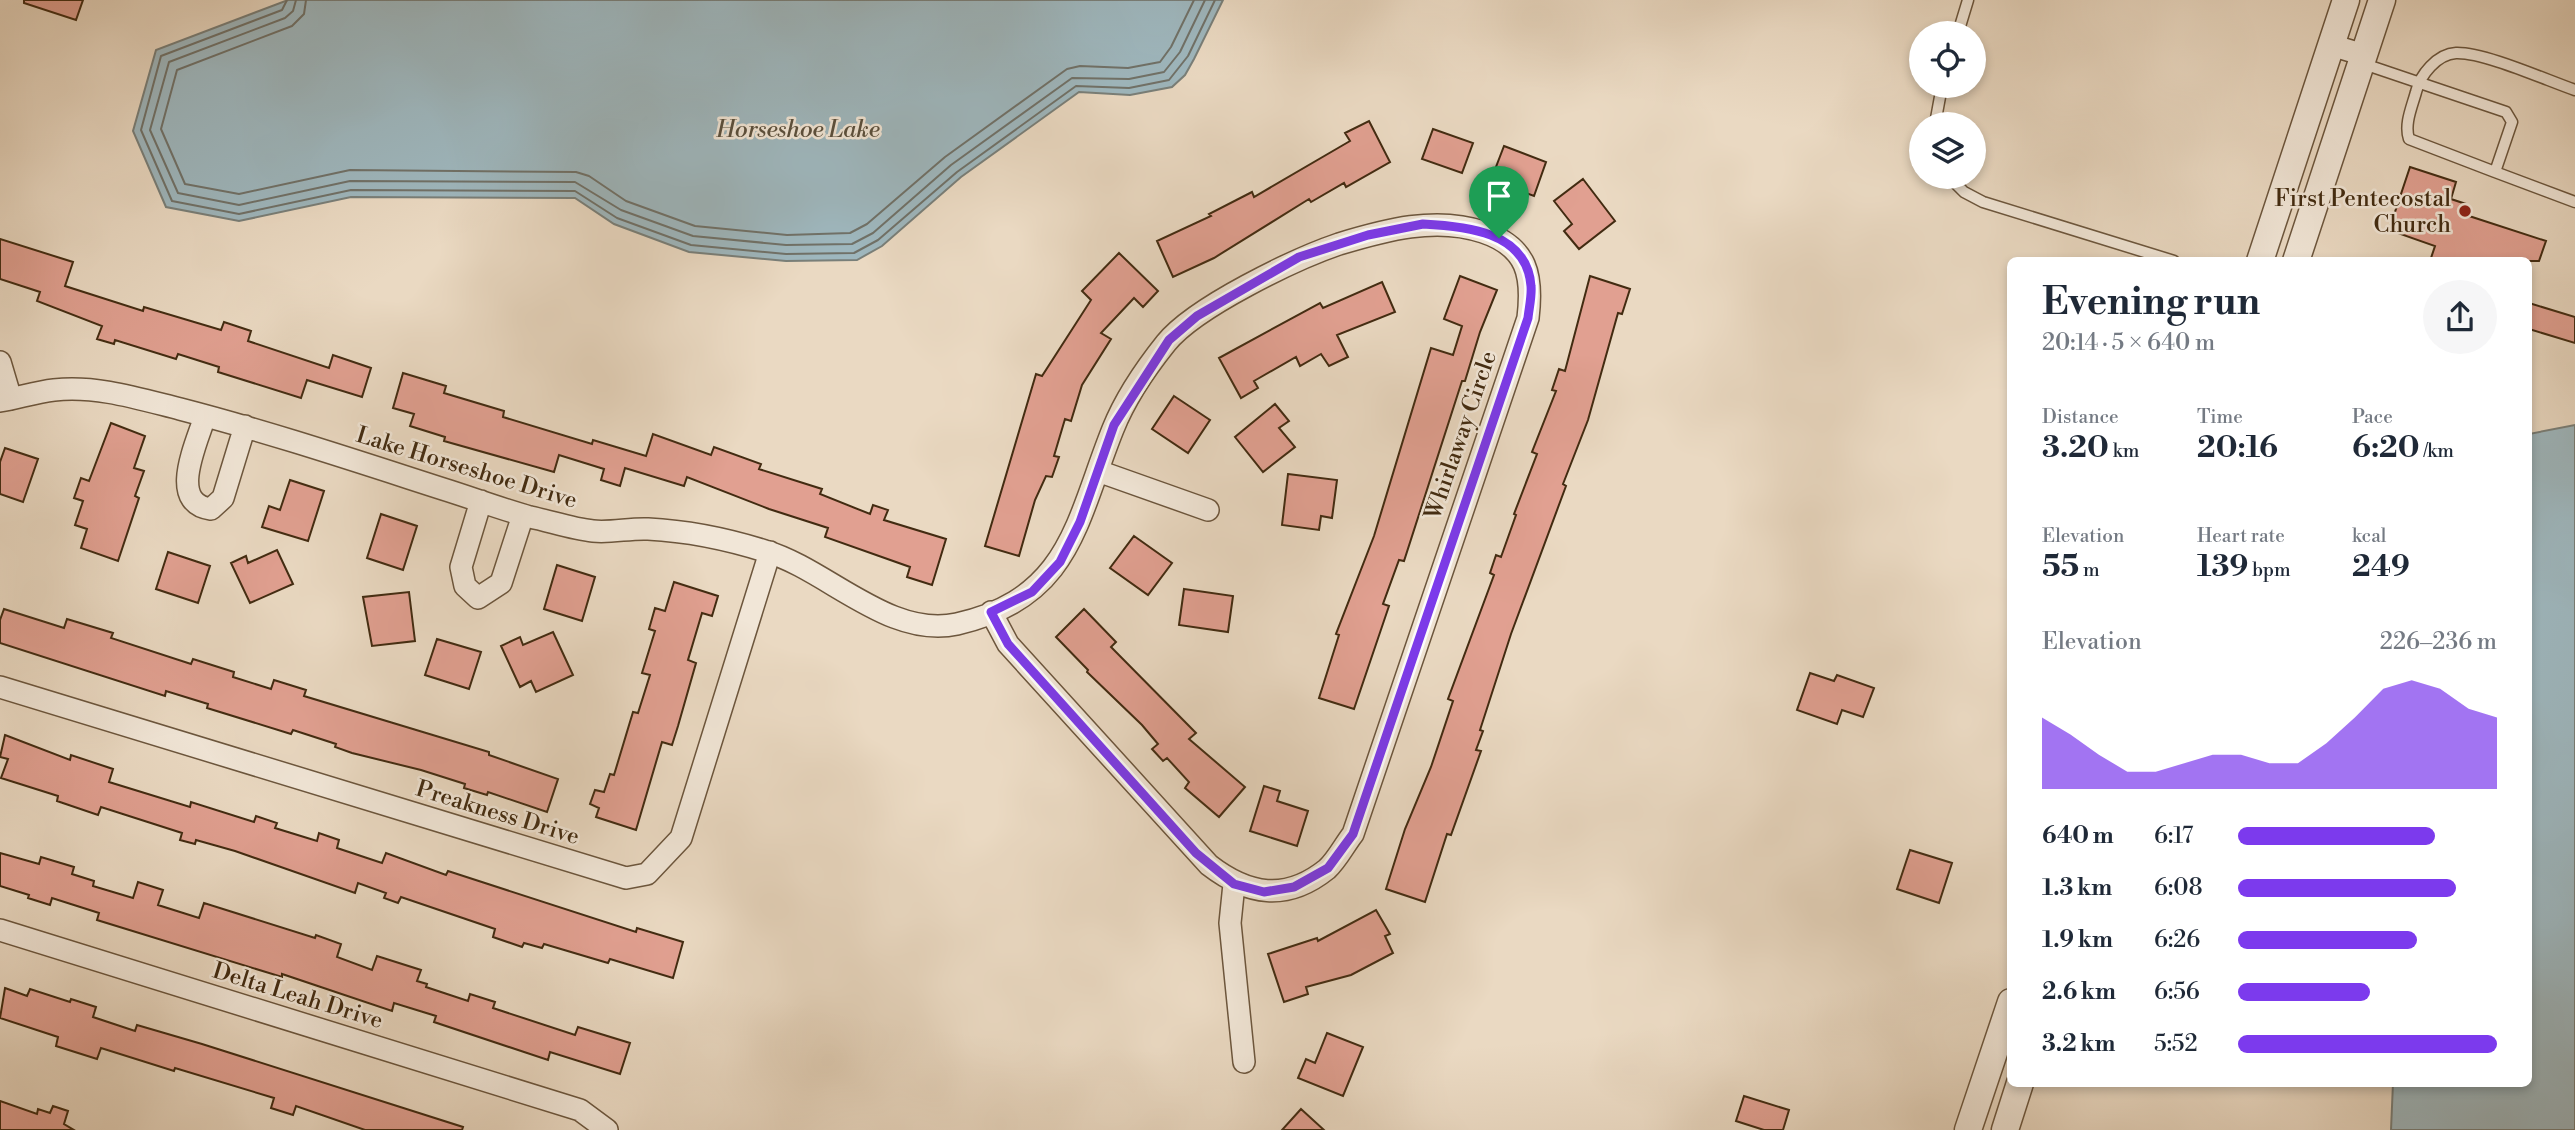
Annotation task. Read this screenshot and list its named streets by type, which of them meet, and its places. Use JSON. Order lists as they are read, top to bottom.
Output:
{
  "streets": {
    "street": [
      "Whirlaway Circle",
      "Lake Horseshoe Drive",
      "Preakness Drive",
      "Delta Leah Drive"
    ]
  },
  "crossings": [
    ["Whirlaway Circle", "Lake Horseshoe Drive"],
    ["Lake Horseshoe Drive", "Preakness Drive"]
  ],
  "water": ["Horseshoe Lake"],
  "places": ["First Pentecostal Church"],
  "page": {
    "heading": ["Evening run", "20:14 · 5 × 640 m"],
    "stats": [
      ["Distance", "3.20 km"],
      ["Time", "20:16"],
      ["Pace", "6:20 /km"],
      ["Elevation", "55 m"],
      ["Heart rate", "139 bpm"],
      ["kcal", "249"]
    ],
    "chart": ["Elevation", "226–236 m"],
    "list": [
      {
        "name": "640 m",
        "note": "6:17"
      },
      {
        "name": "1.3 km",
        "note": "6:08"
      },
      {
        "name": "1.9 km",
        "note": "6:26"
      },
      {
        "name": "2.6 km",
        "note": "6:56"
      },
      {
        "name": "3.2 km",
        "note": "5:52"
      }
    ]
  }
}
